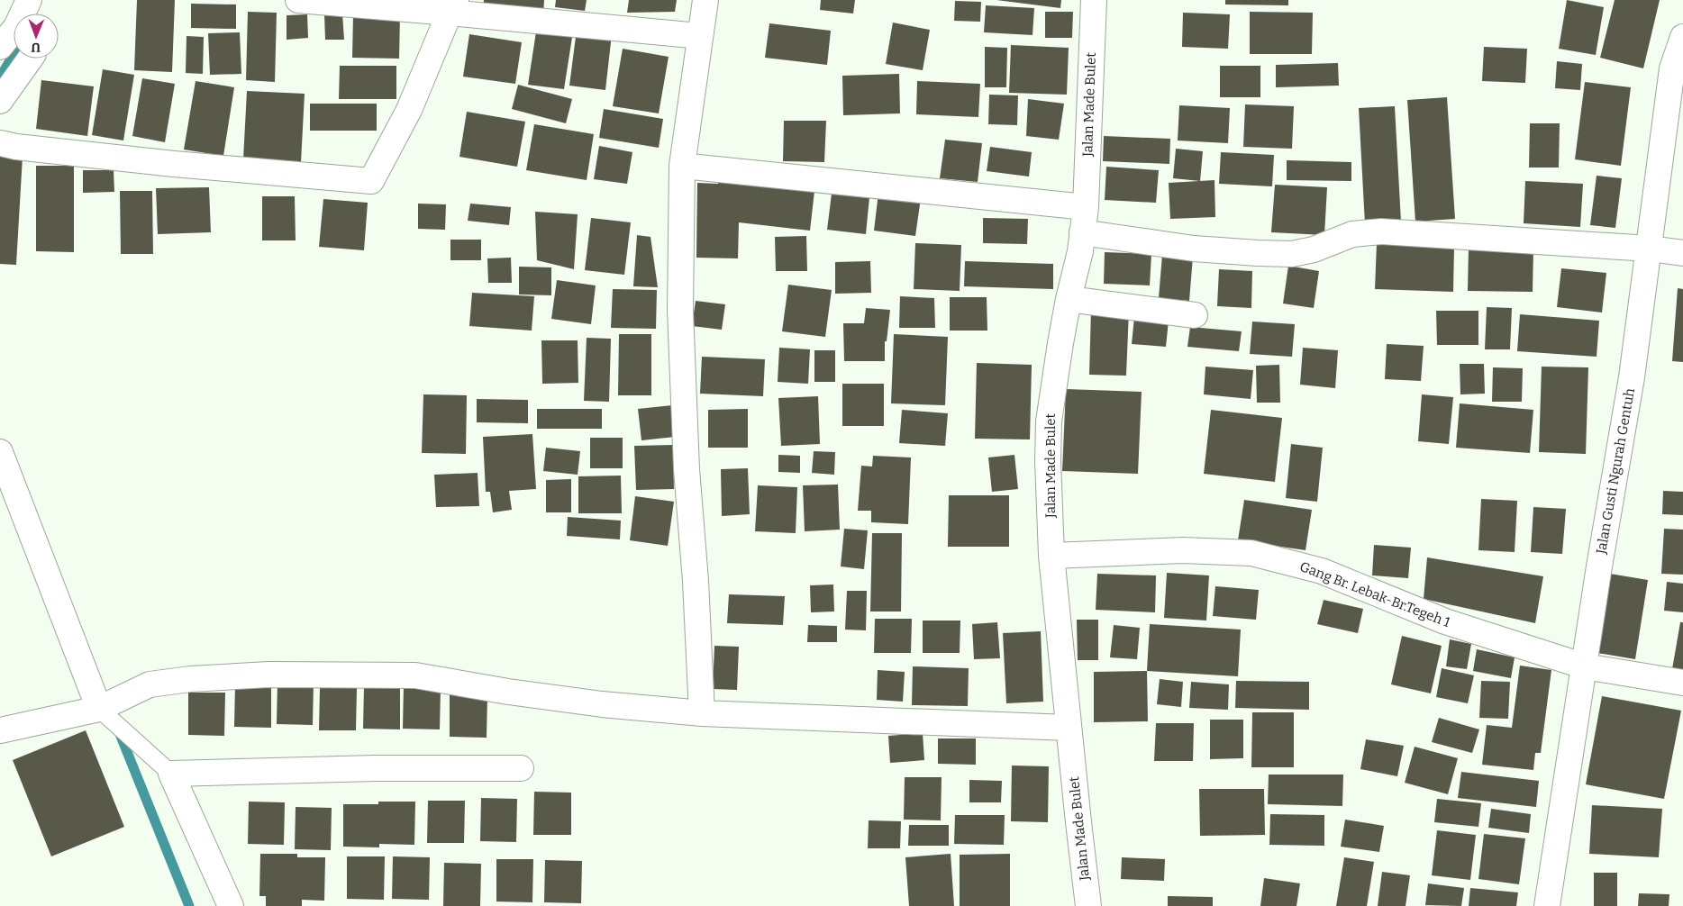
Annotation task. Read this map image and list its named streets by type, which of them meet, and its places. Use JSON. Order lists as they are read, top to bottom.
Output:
{
  "streets": {
    "street": ["Jalan Made Bulet", "Jalan Gusti Ngurah Gentuh", "Gang Br. Lebak-Br.Tegeh 1"]
  },
  "crossings": [
    ["Jalan Made Bulet", "Gang Br. Lebak-Br.Tegeh 1"],
    ["Jalan Gusti Ngurah Gentuh", "Gang Br. Lebak-Br.Tegeh 1"]
  ],
  "north": "bottom"
}
